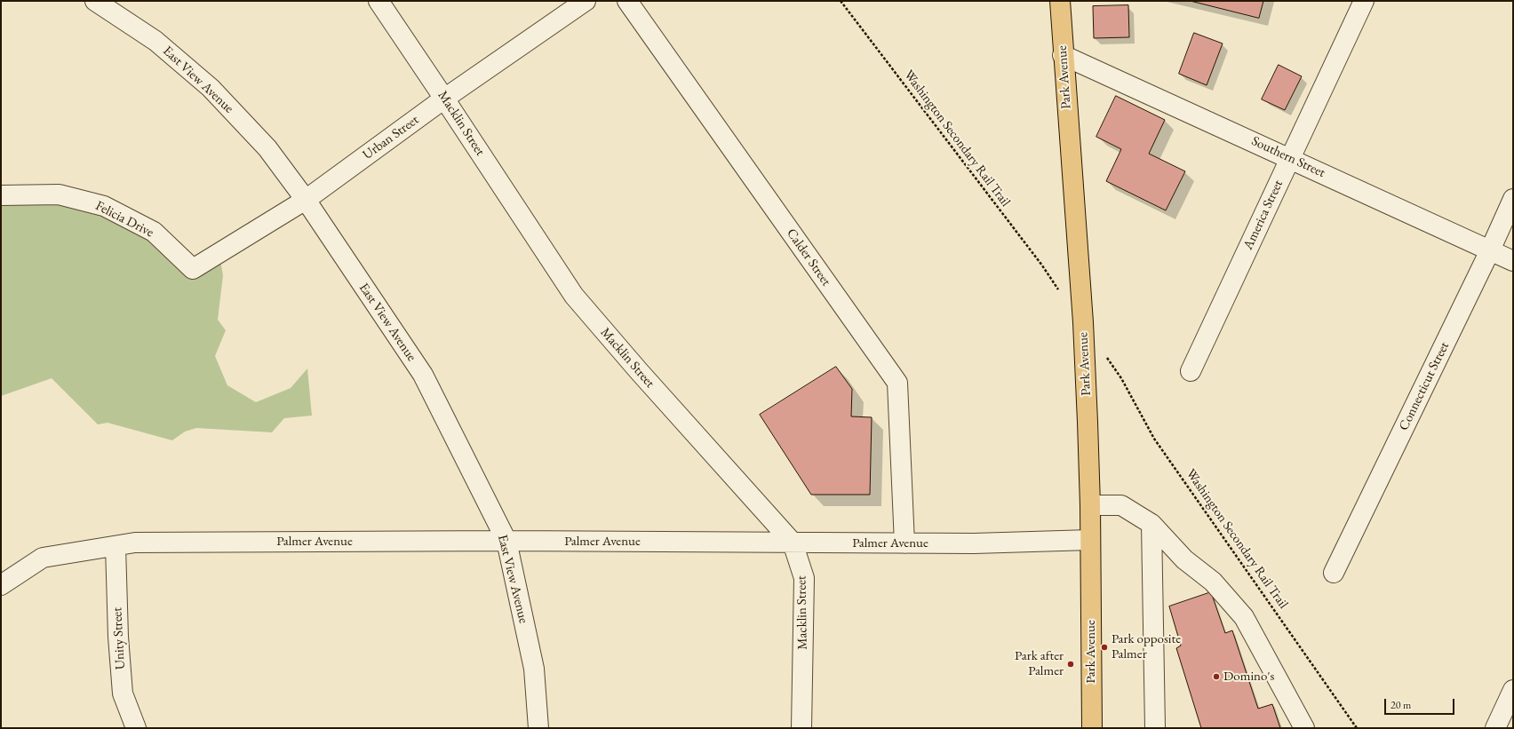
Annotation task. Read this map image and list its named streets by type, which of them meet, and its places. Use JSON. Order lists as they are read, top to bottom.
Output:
{
  "streets": {
    "main road": ["Park Avenue"],
    "street": [
      "East View Avenue",
      "Macklin Street",
      "Urban Street",
      "Southern Street",
      "America Street",
      "Felicia Drive",
      "Calder Street",
      "Connecticut Street",
      "Palmer Avenue",
      "Unity Street"
    ],
    "path": ["Washington Secondary Rail Trail"]
  },
  "crossings": [
    ["Park Avenue", "Southern Street"],
    ["Park Avenue", "Palmer Avenue"],
    ["East View Avenue", "Urban Street"],
    ["East View Avenue", "Palmer Avenue"],
    ["Macklin Street", "Urban Street"],
    ["Macklin Street", "Palmer Avenue"],
    ["Urban Street", "Felicia Drive"],
    ["Southern Street", "America Street"],
    ["Southern Street", "Connecticut Street"],
    ["Calder Street", "Palmer Avenue"],
    ["Palmer Avenue", "Unity Street"]
  ],
  "places": ["Park opposite Palmer", "Park after Palmer", "Domino's"],
  "scale_bar": "20 m"
}
